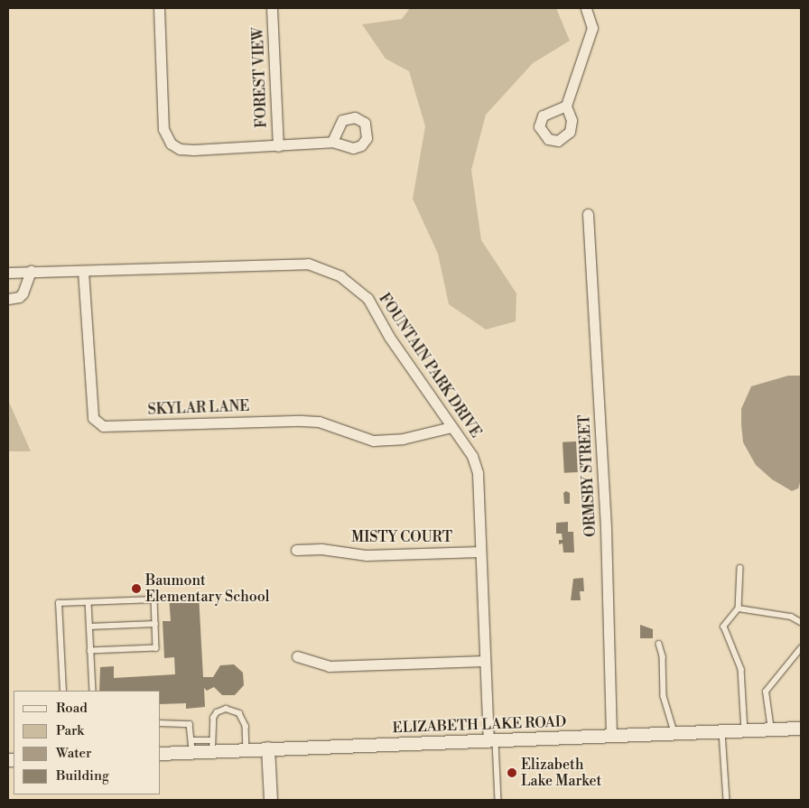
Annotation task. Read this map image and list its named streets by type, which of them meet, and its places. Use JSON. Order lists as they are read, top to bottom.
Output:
{
  "streets": {
    "street": [
      "FOREST VIEW",
      "FOUNTAIN PARK DRIVE",
      "SKYLAR LANE",
      "ORMSBY STREET",
      "MISTY COURT",
      "ELIZABETH LAKE ROAD"
    ]
  },
  "crossings": [
    ["FOUNTAIN PARK DRIVE", "SKYLAR LANE"],
    ["FOUNTAIN PARK DRIVE", "MISTY COURT"],
    ["FOUNTAIN PARK DRIVE", "ELIZABETH LAKE ROAD"],
    ["ORMSBY STREET", "ELIZABETH LAKE ROAD"]
  ],
  "places": ["Baumont Elementary School", "Elizabeth Lake Market"],
  "legend": [
    "Road",
    "Park",
    "Water",
    "Building"
  ]
}
